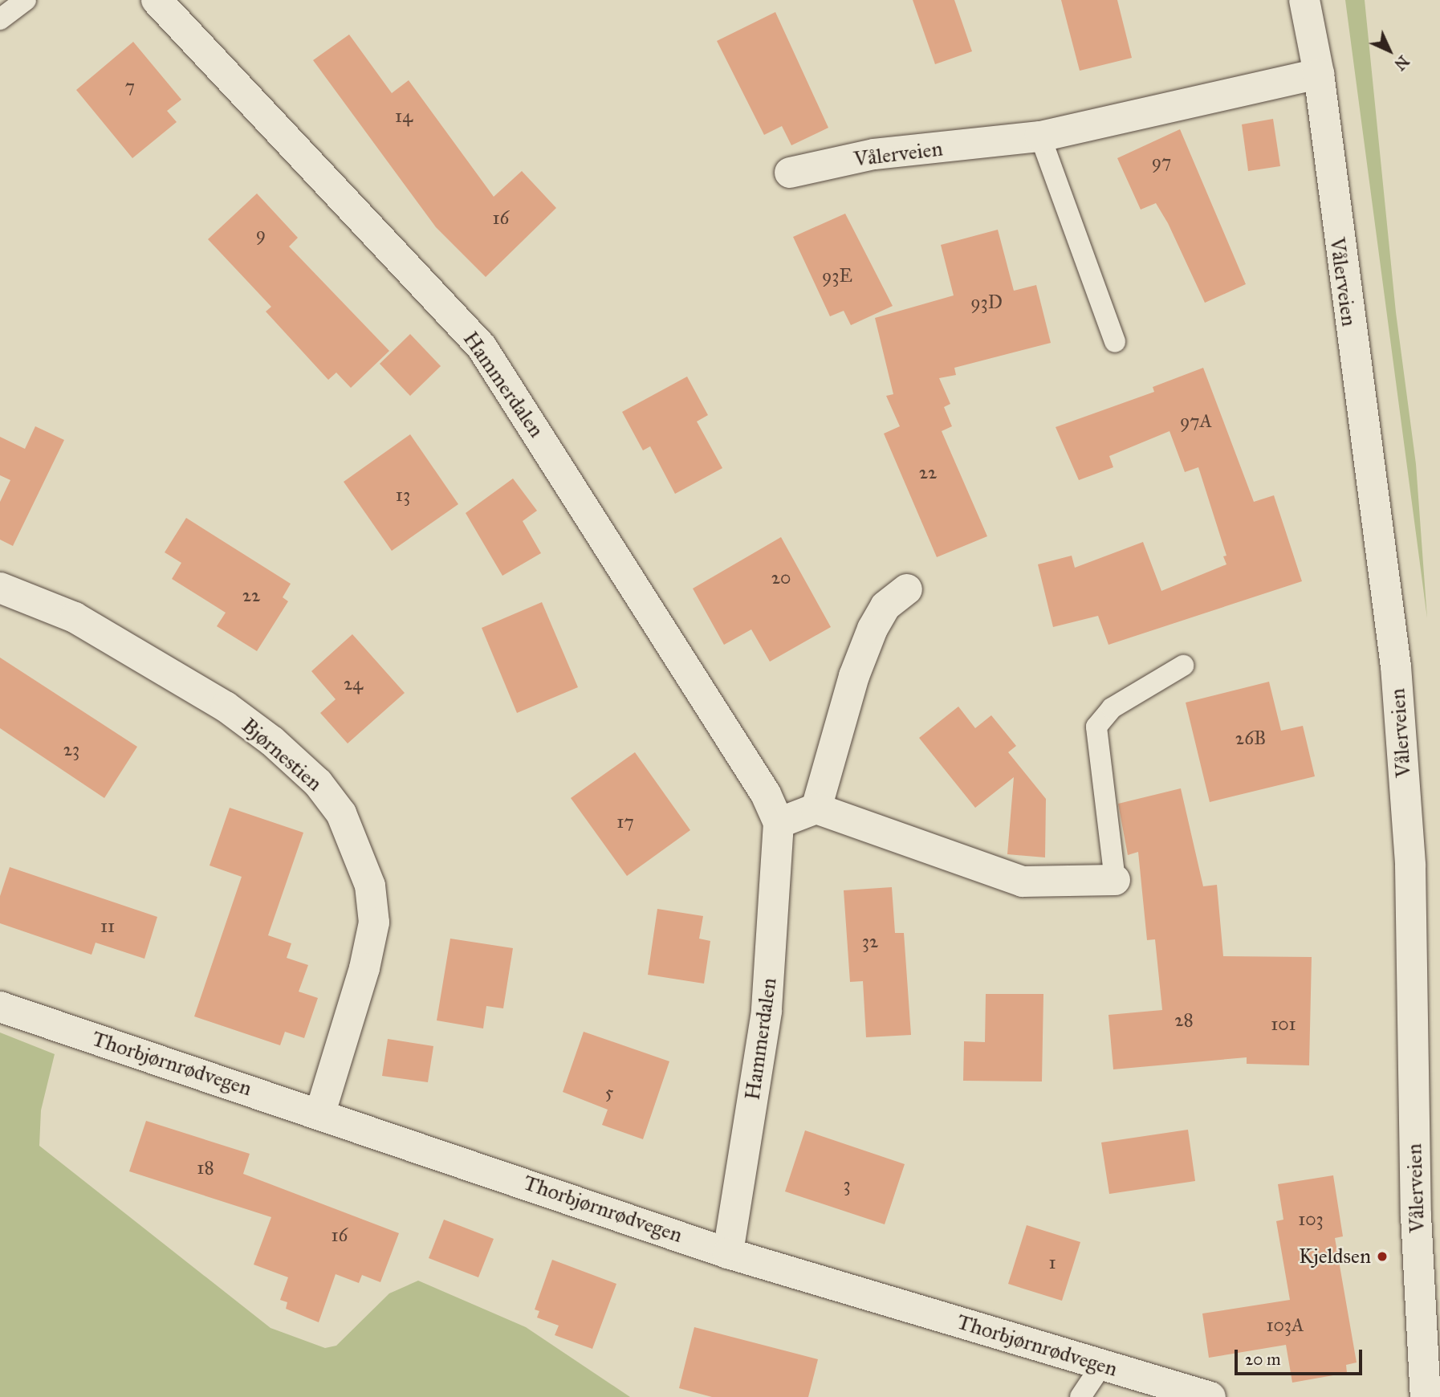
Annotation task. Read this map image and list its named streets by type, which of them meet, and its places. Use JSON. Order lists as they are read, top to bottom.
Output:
{
  "streets": {
    "street": [
      "Vålerveien",
      "Hammerdalen",
      "Bjørnestien",
      "Thorbjørnrødvegen"
    ]
  },
  "crossings": [
    ["Hammerdalen", "Thorbjørnrødvegen"],
    ["Bjørnestien", "Thorbjørnrødvegen"]
  ],
  "places": ["Kjeldsen"],
  "house_numbers": [
    "7",
    "14",
    "97",
    "16",
    "9",
    "93E",
    "93D",
    "97A",
    "22",
    "13",
    "20",
    "22",
    "24",
    "26B",
    "23",
    "17",
    "11",
    "32",
    "28",
    "101",
    "5",
    "18",
    "3",
    "103",
    "16",
    "1",
    "103A"
  ],
  "scale_bar": "20 m",
  "north": "bottom right"
}
